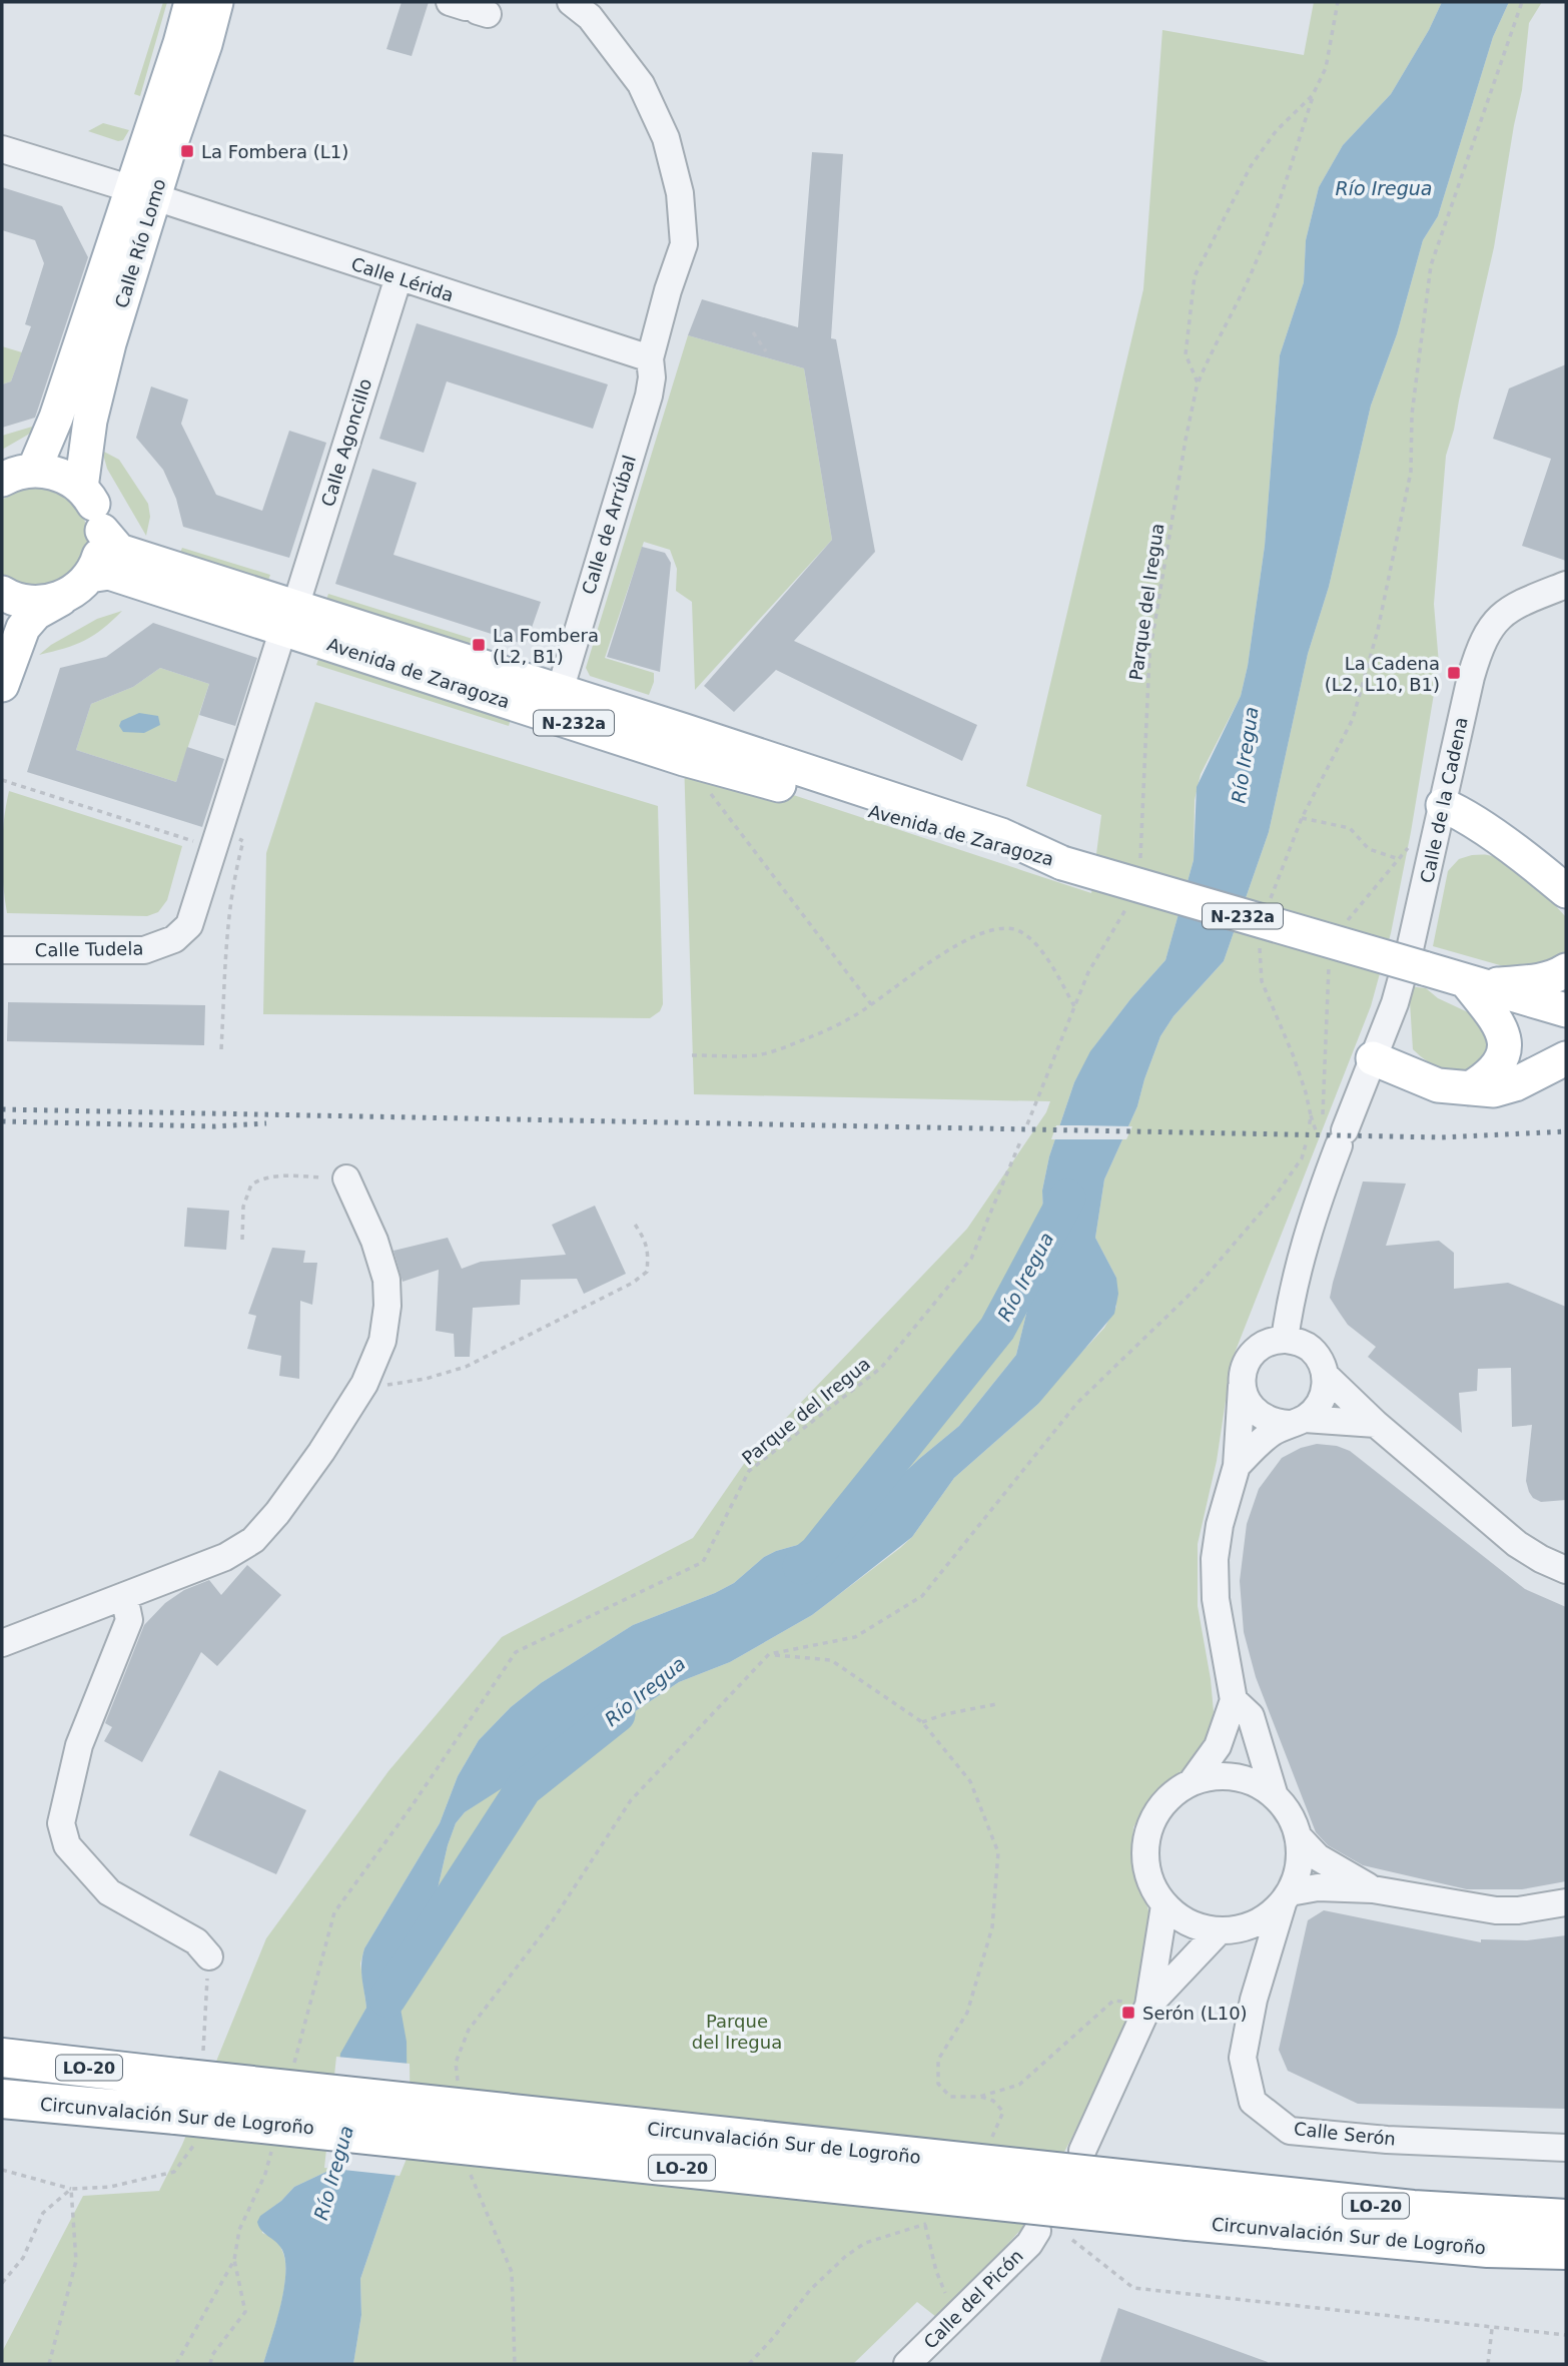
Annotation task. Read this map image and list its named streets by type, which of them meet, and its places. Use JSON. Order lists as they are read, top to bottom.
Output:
{
  "streets": {
    "highway": ["LO-20", "Circunvalación Sur de Logroño"],
    "main road": ["Calle Río Lomo", "Avenida de Zaragoza", "N-232a"],
    "street": [
      "Calle Lérida",
      "Calle Agoncillo",
      "Calle de Arrúbal",
      "Calle de la Cadena",
      "Calle Tudela",
      "Calle Serón",
      "Calle del Picón"
    ],
    "path": ["Parque del Iregua"]
  },
  "crossings": [
    ["Calle Río Lomo", "Calle Lérida"],
    ["Calle Río Lomo", "N-232a"],
    ["Calle Lérida", "Calle Agoncillo"],
    ["Calle Lérida", "Calle de Arrúbal"],
    ["Calle Agoncillo", "Avenida de Zaragoza"],
    ["Calle Agoncillo", "Calle Tudela"],
    ["Calle de Arrúbal", "Avenida de Zaragoza"],
    ["Avenida de Zaragoza", "N-232a"]
  ],
  "water": ["Río Iregua"],
  "parks": ["Parque del Iregua"],
  "places": {
    "transit": [
      "La Fombera (L1)",
      "La Fombera (L2, B1)",
      "La Cadena (L2, L10, B1)",
      "Serón (L10)"
    ]
  }
}
